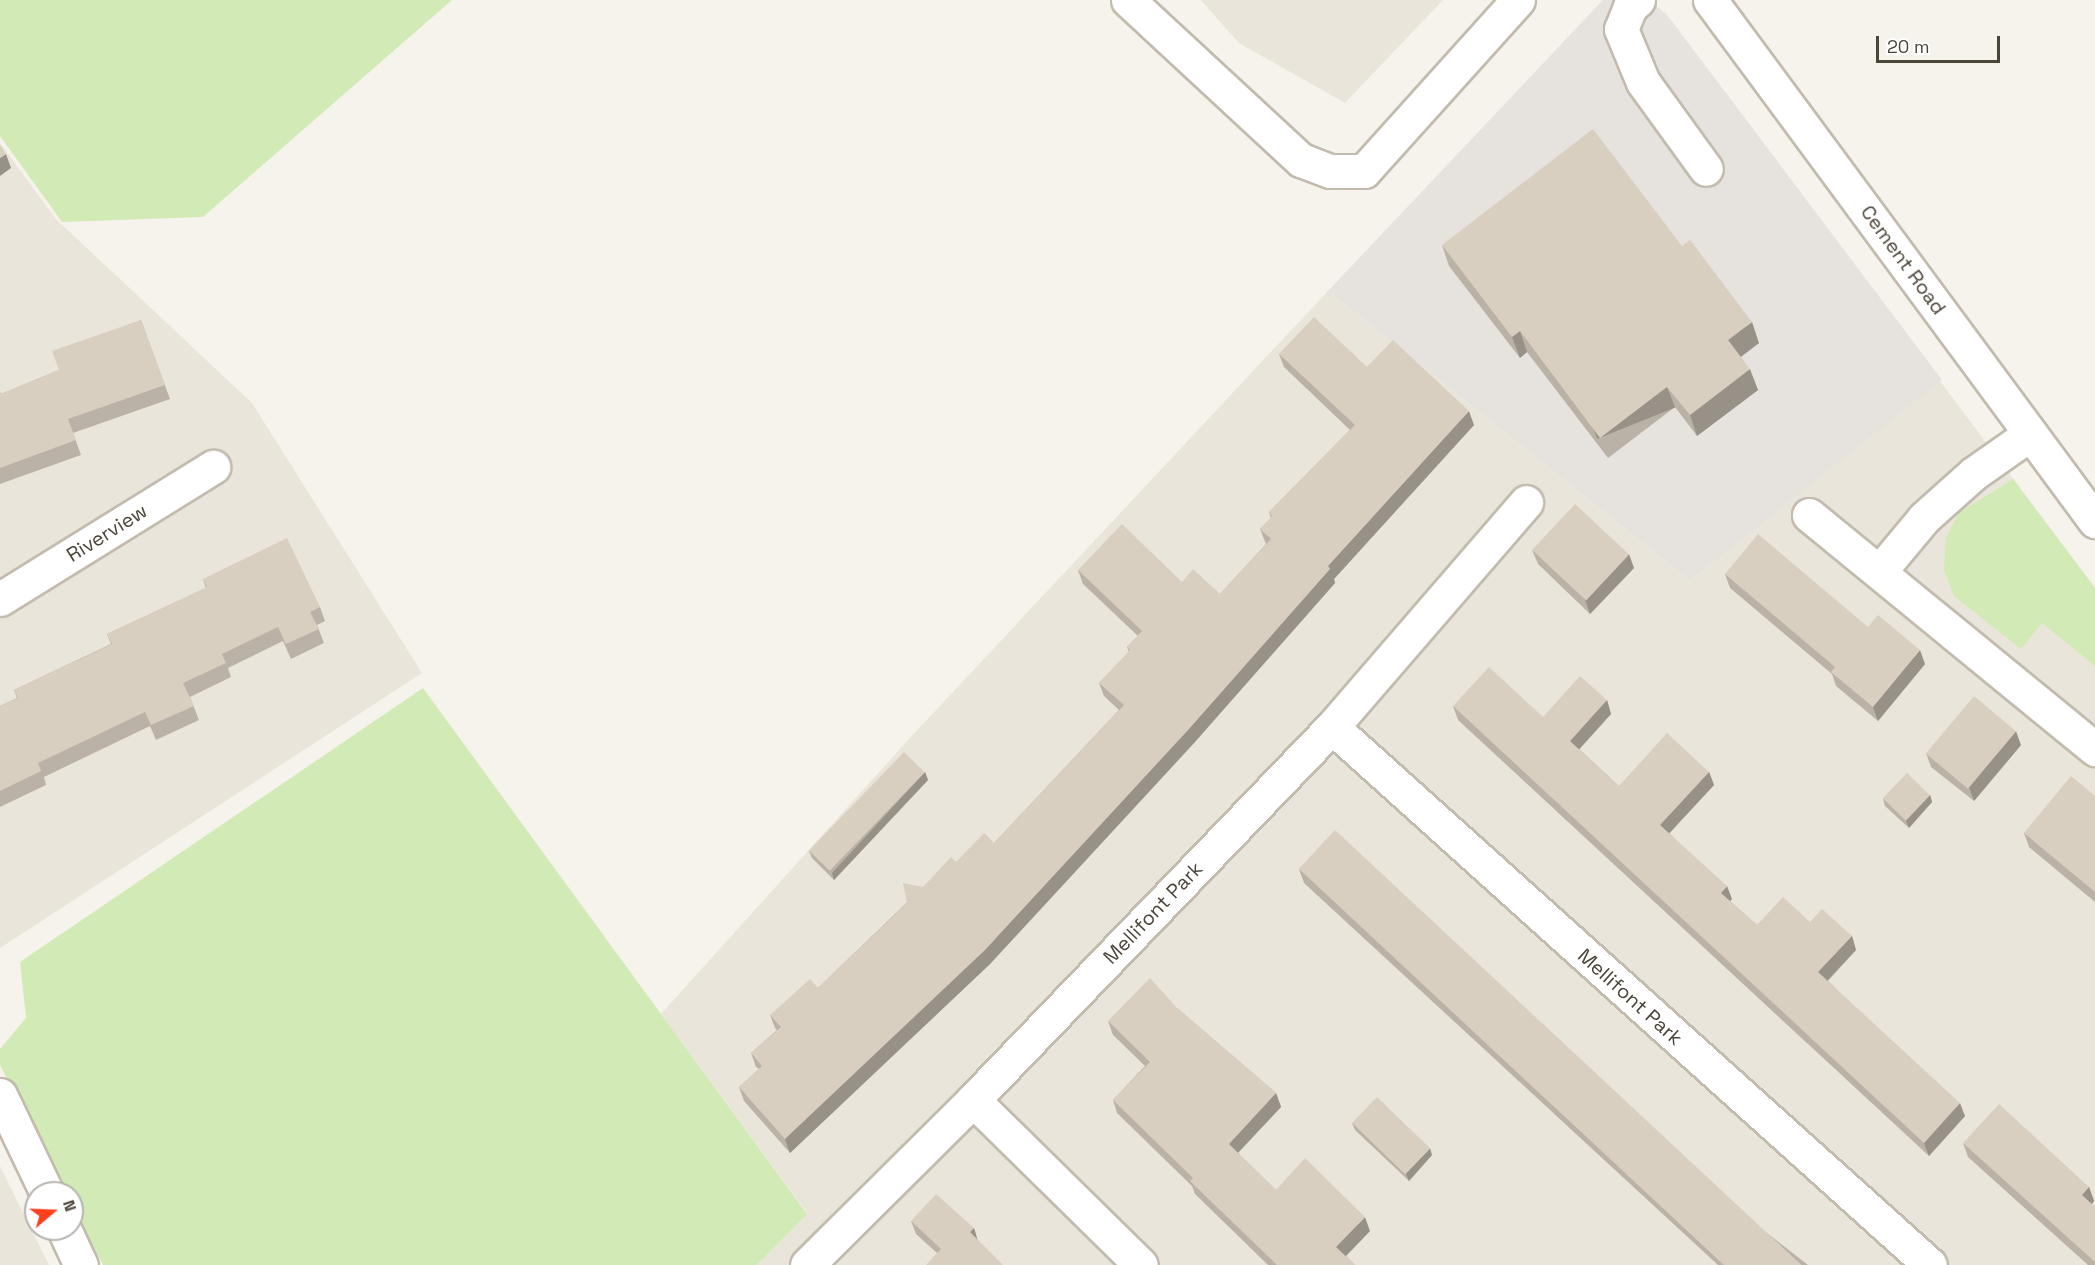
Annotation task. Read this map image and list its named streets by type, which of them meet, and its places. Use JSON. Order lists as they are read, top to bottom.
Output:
{
  "streets": {
    "street": ["Cement Road", "Riverview", "Mellifont Park"]
  },
  "scale_bar": "20 m",
  "north": "right"
}
